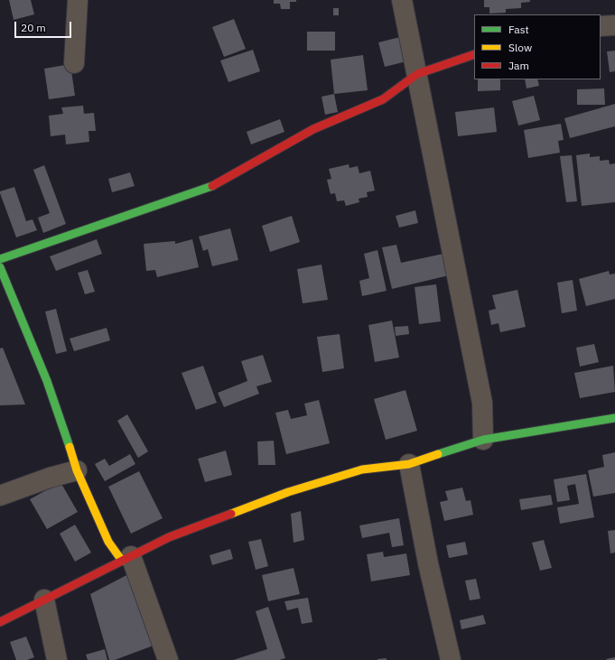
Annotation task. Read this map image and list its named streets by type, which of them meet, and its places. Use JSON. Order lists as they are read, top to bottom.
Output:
{
  "legend": ["Fast", "Slow", "Jam"],
  "scale_bar": "20 m"
}
